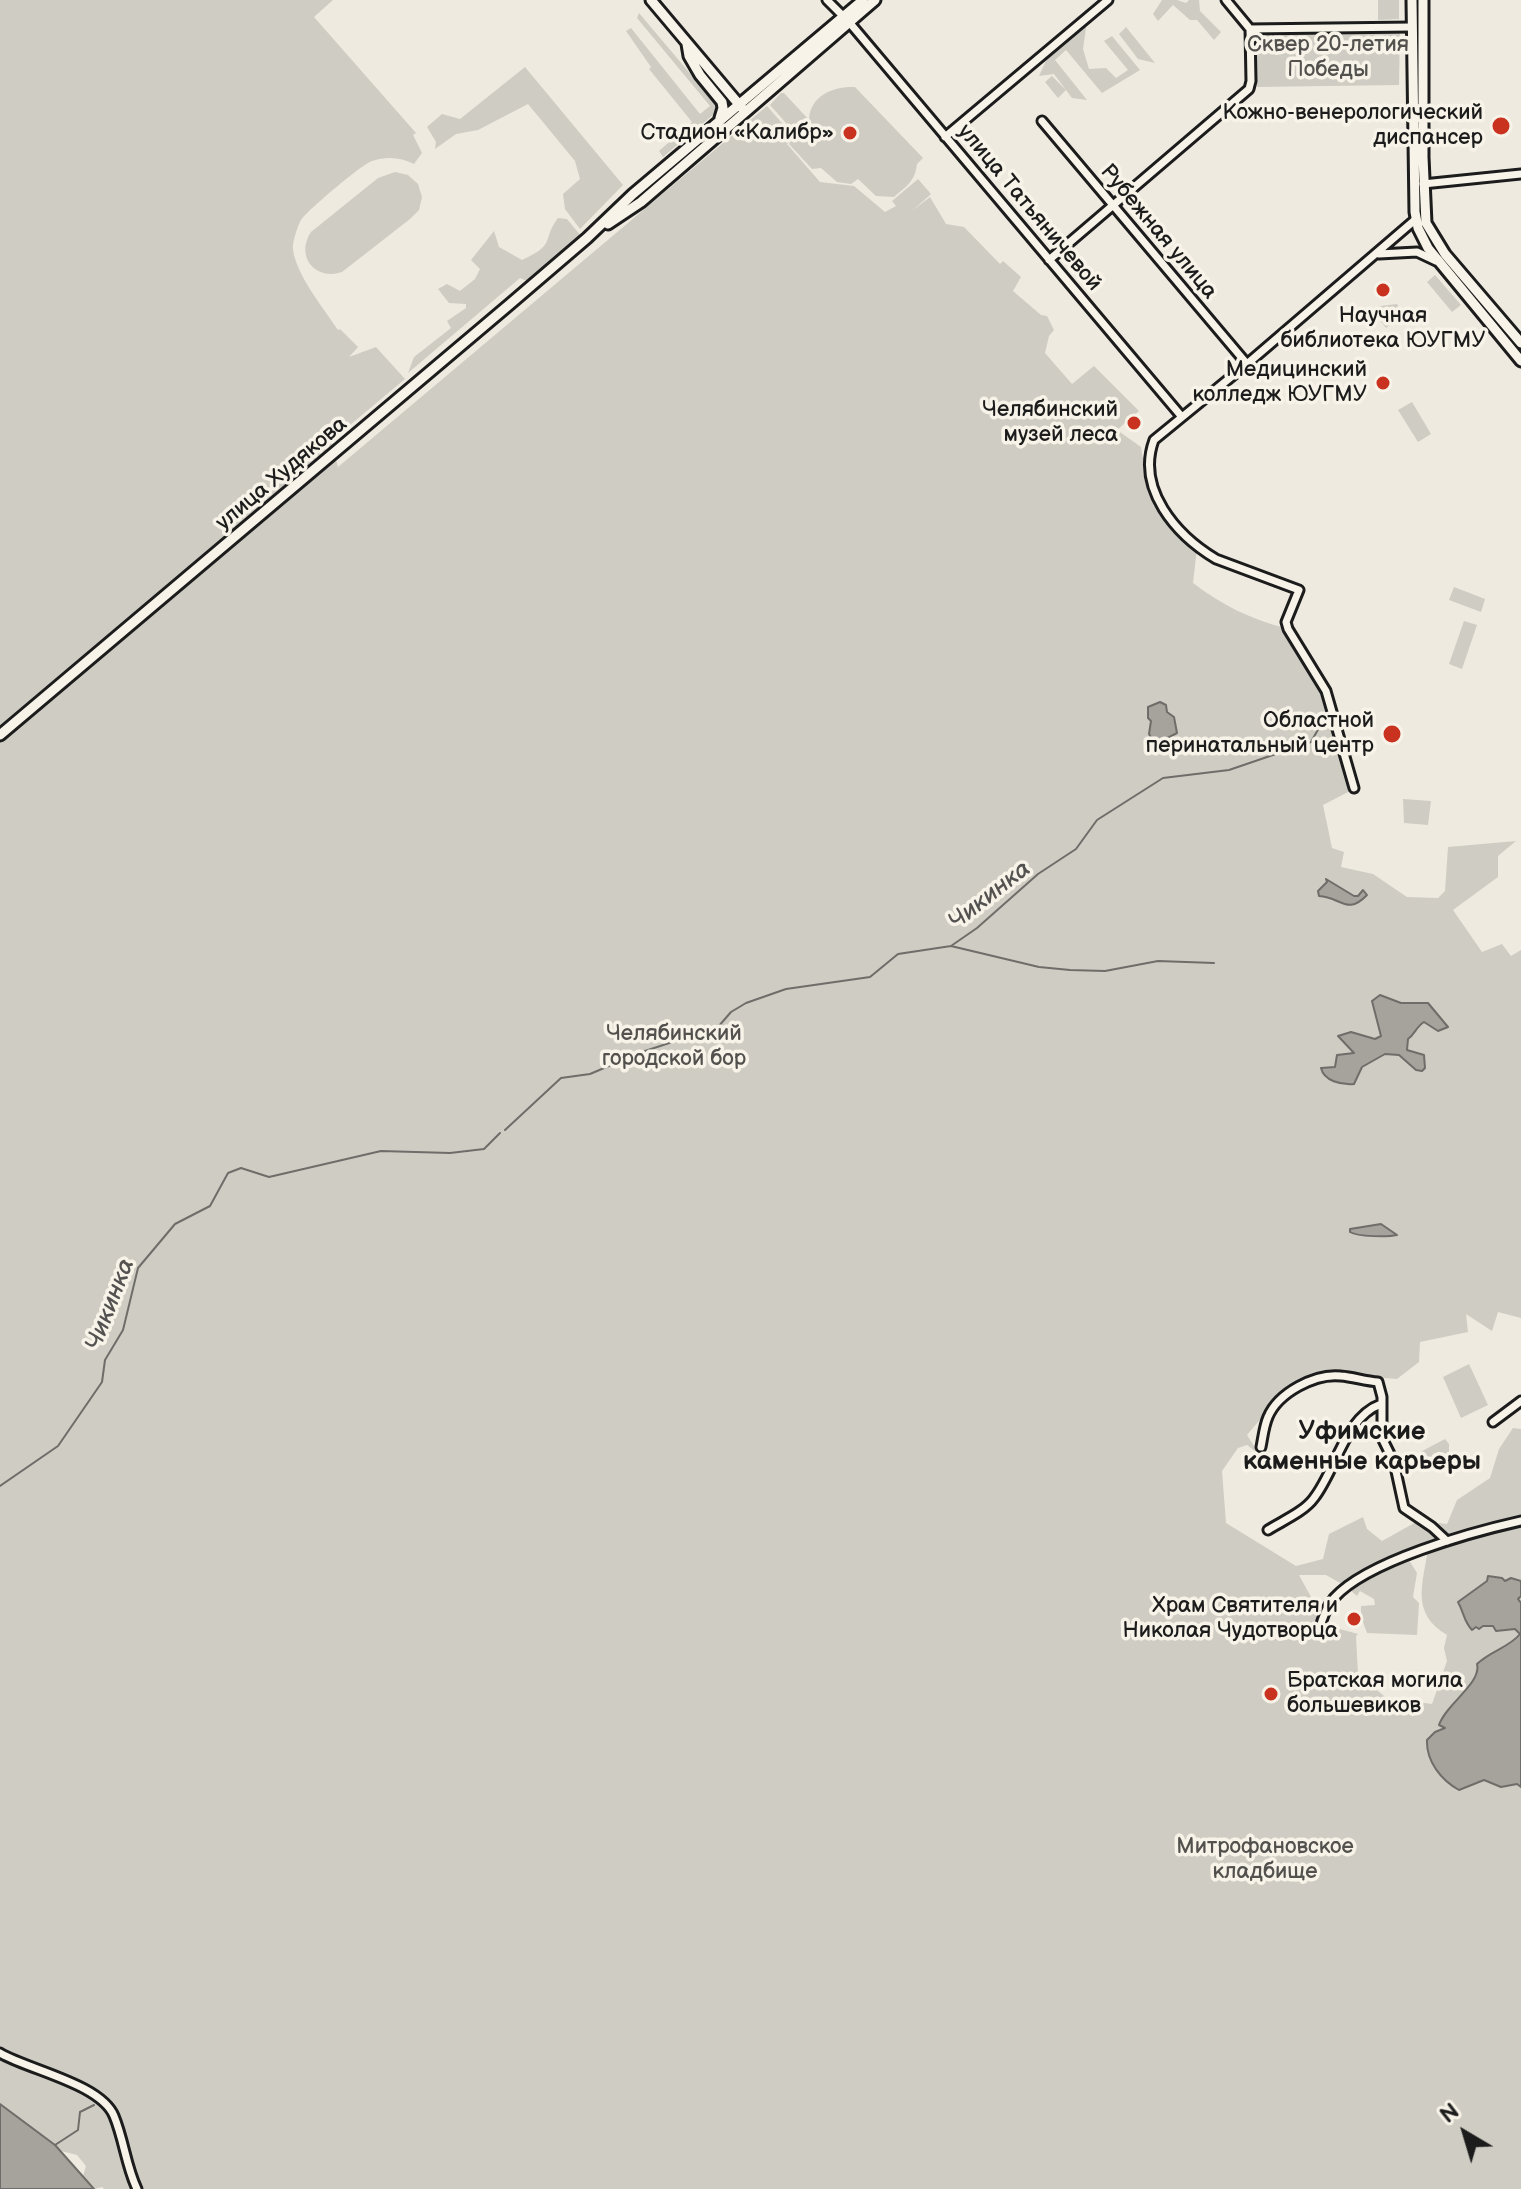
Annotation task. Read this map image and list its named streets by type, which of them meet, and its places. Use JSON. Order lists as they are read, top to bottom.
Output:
{
  "streets": {
    "main road": ["улица Худякова"],
    "street": ["улица Татьяничевой", "Рубежная улица"]
  },
  "crossings": [
    ["улица Татьяничевой", "улица Худякова"]
  ],
  "districts": ["Уфимские каменные карьеры"],
  "water": ["Чикинка"],
  "parks": ["Сквер 20-летия Победы", "Челябинский городской бор", "Митрофановское кладбище"],
  "places": [
    "Кожно-венерологический диспансер",
    "Стадион «Калибр»",
    "Научная библиотека ЮУГМУ",
    "Медицинский колледж ЮУГМУ",
    "Челябинский музей леса",
    "Областной перинатальный центр",
    "Храм Святителя и Николая Чудотворца",
    "Братская могила большевиков"
  ],
  "north": "top left"
}
